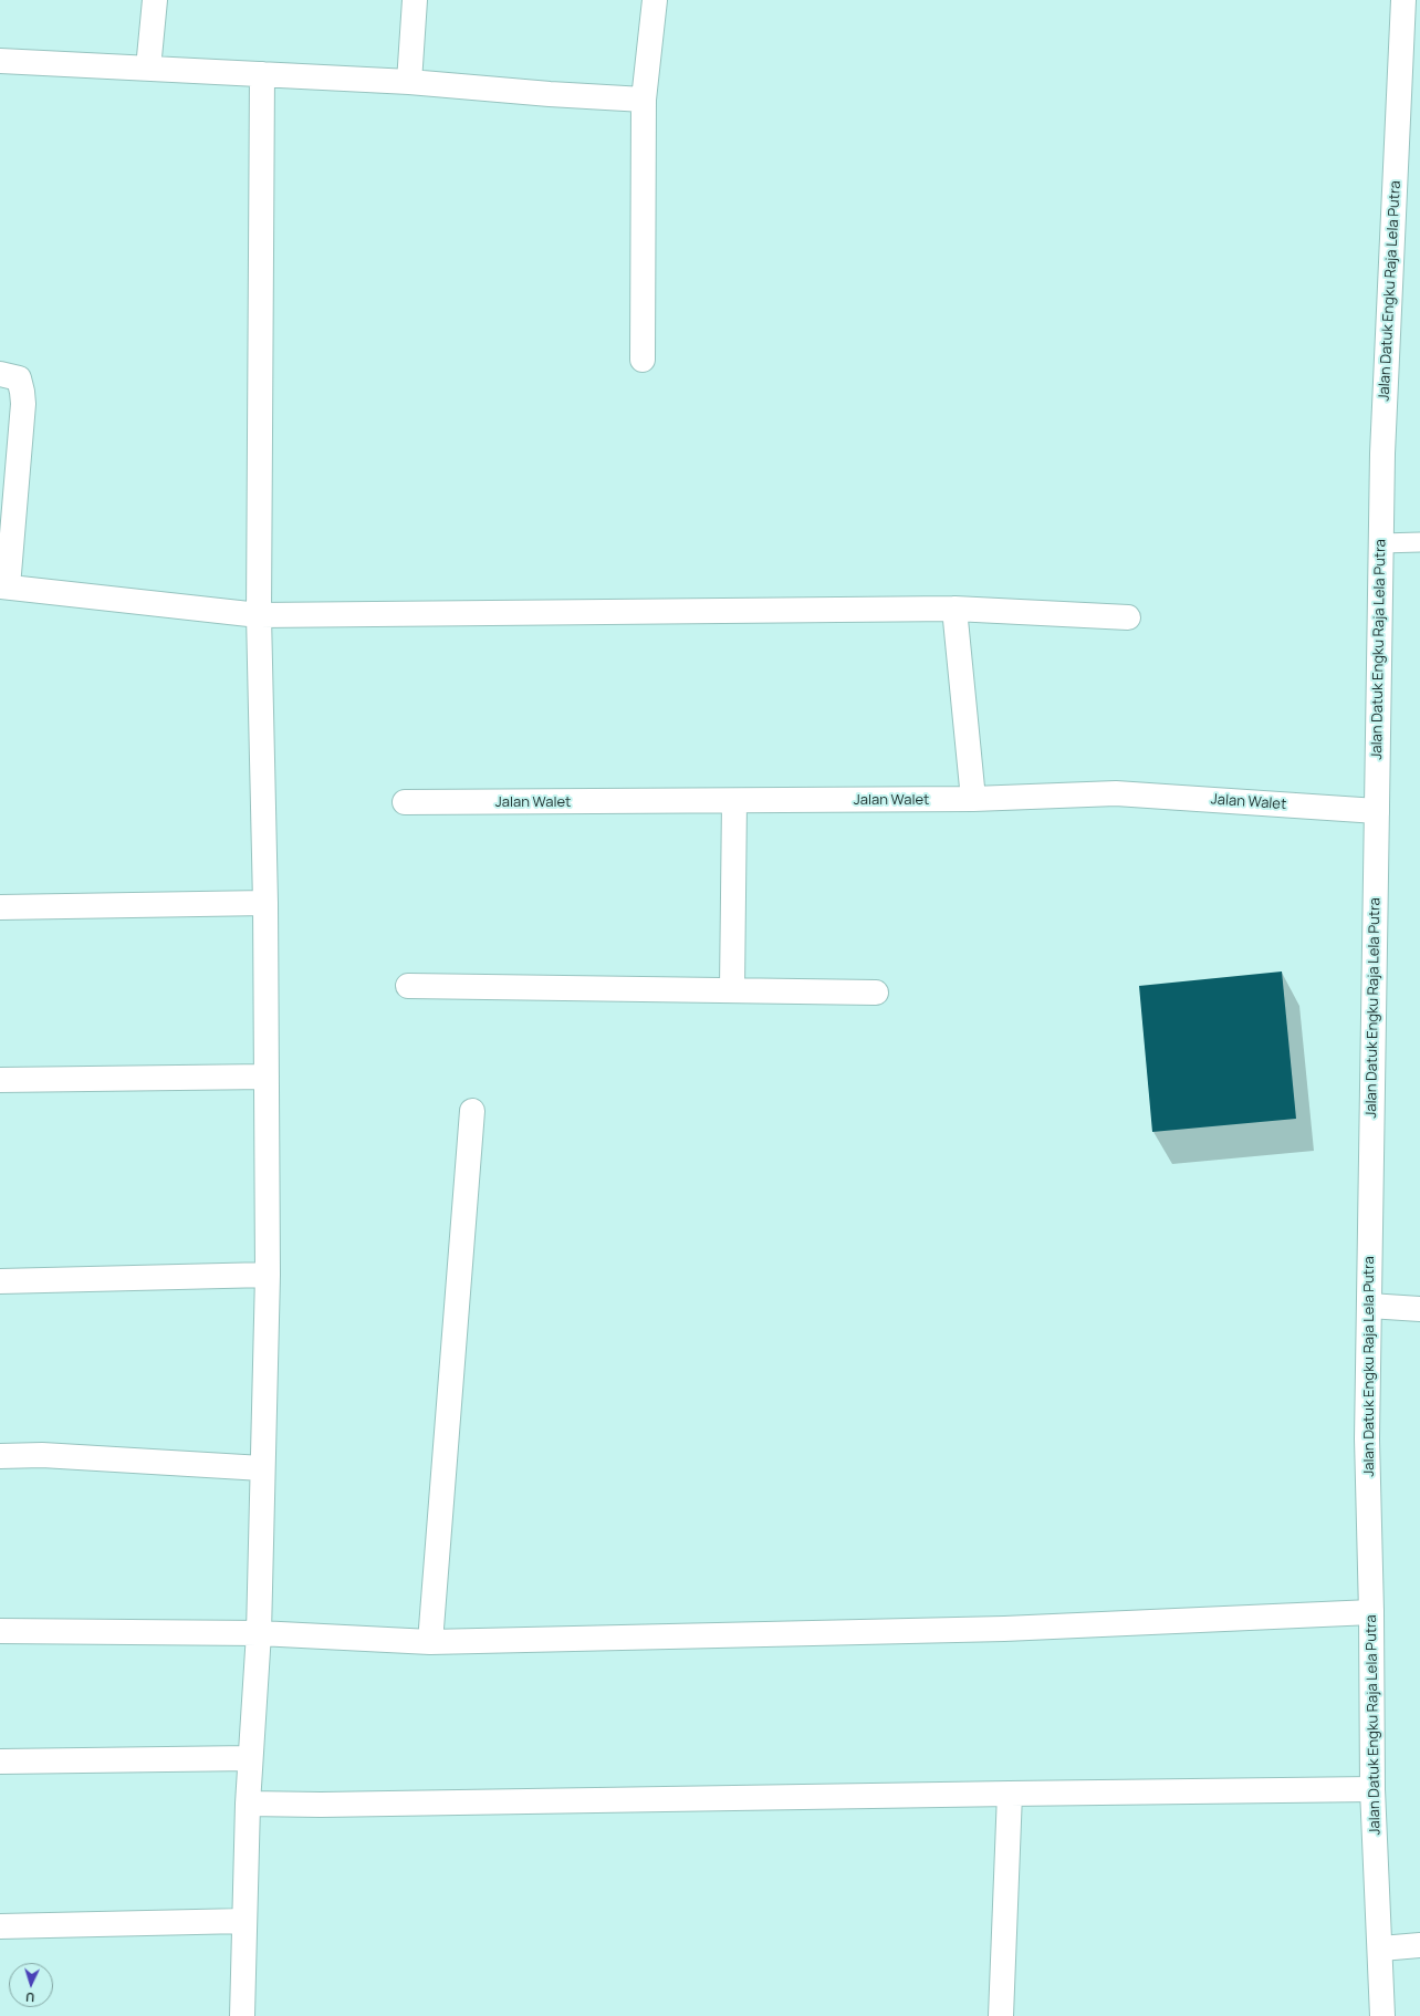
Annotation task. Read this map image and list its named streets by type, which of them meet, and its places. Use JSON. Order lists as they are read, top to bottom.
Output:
{
  "streets": {
    "street": ["Jalan Datuk Engku Raja Lela Putra", "Jalan Walet"]
  },
  "crossings": [
    ["Jalan Datuk Engku Raja Lela Putra", "Jalan Walet"]
  ],
  "north": "bottom"
}
